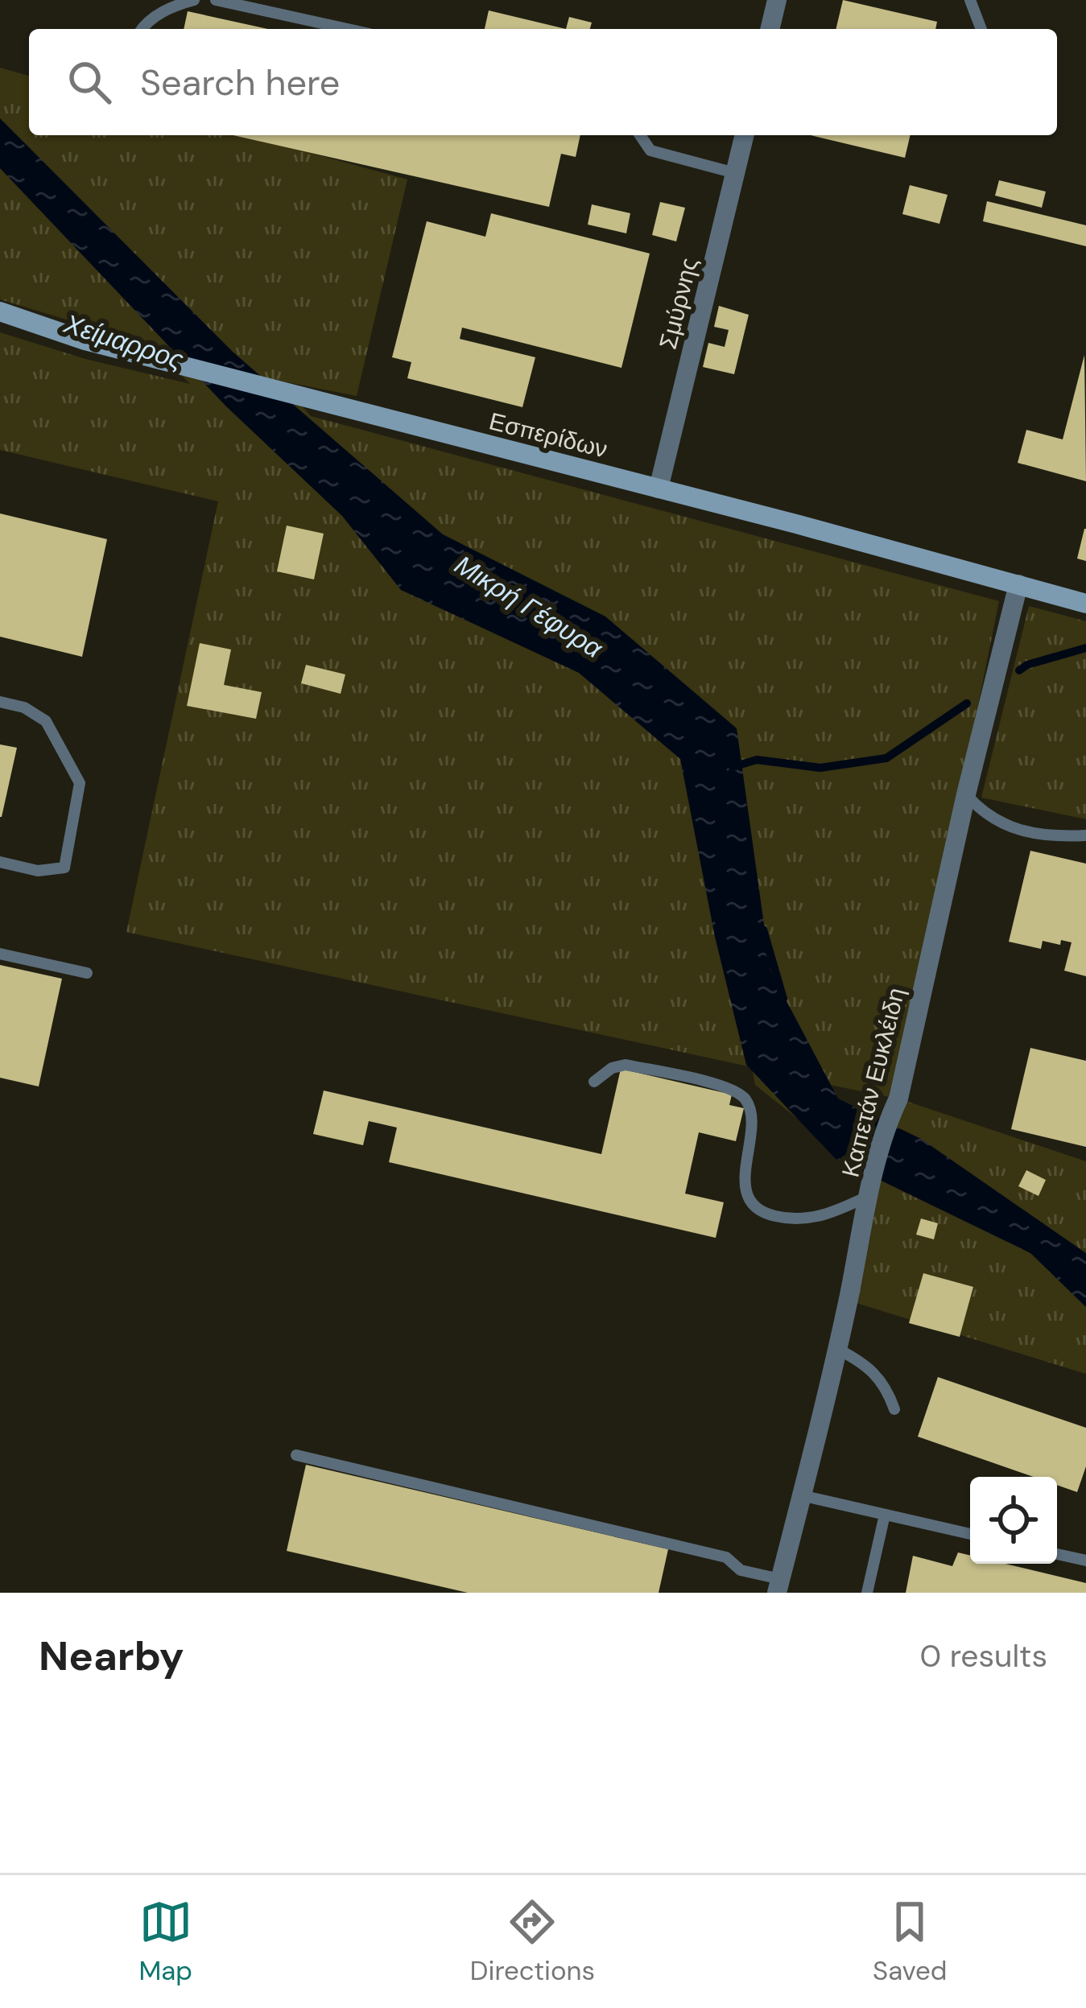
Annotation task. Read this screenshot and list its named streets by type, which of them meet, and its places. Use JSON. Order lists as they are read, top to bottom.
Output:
{
  "streets": {
    "street": ["Σμύρνης", "Εσπερίδων", "Καπετάν Ευκλέιδη"]
  },
  "crossings": [
    ["Σμύρνης", "Εσπερίδων"],
    ["Εσπερίδων", "Καπετάν Ευκλέιδη"]
  ],
  "water": ["Χείμαρρος", "Μικρή Γέφυρα"],
  "page": {
    "search": "Search here",
    "heading": ["Nearby", "0 results"],
    "nav": ["Map", "Directions", "Saved"]
  }
}
